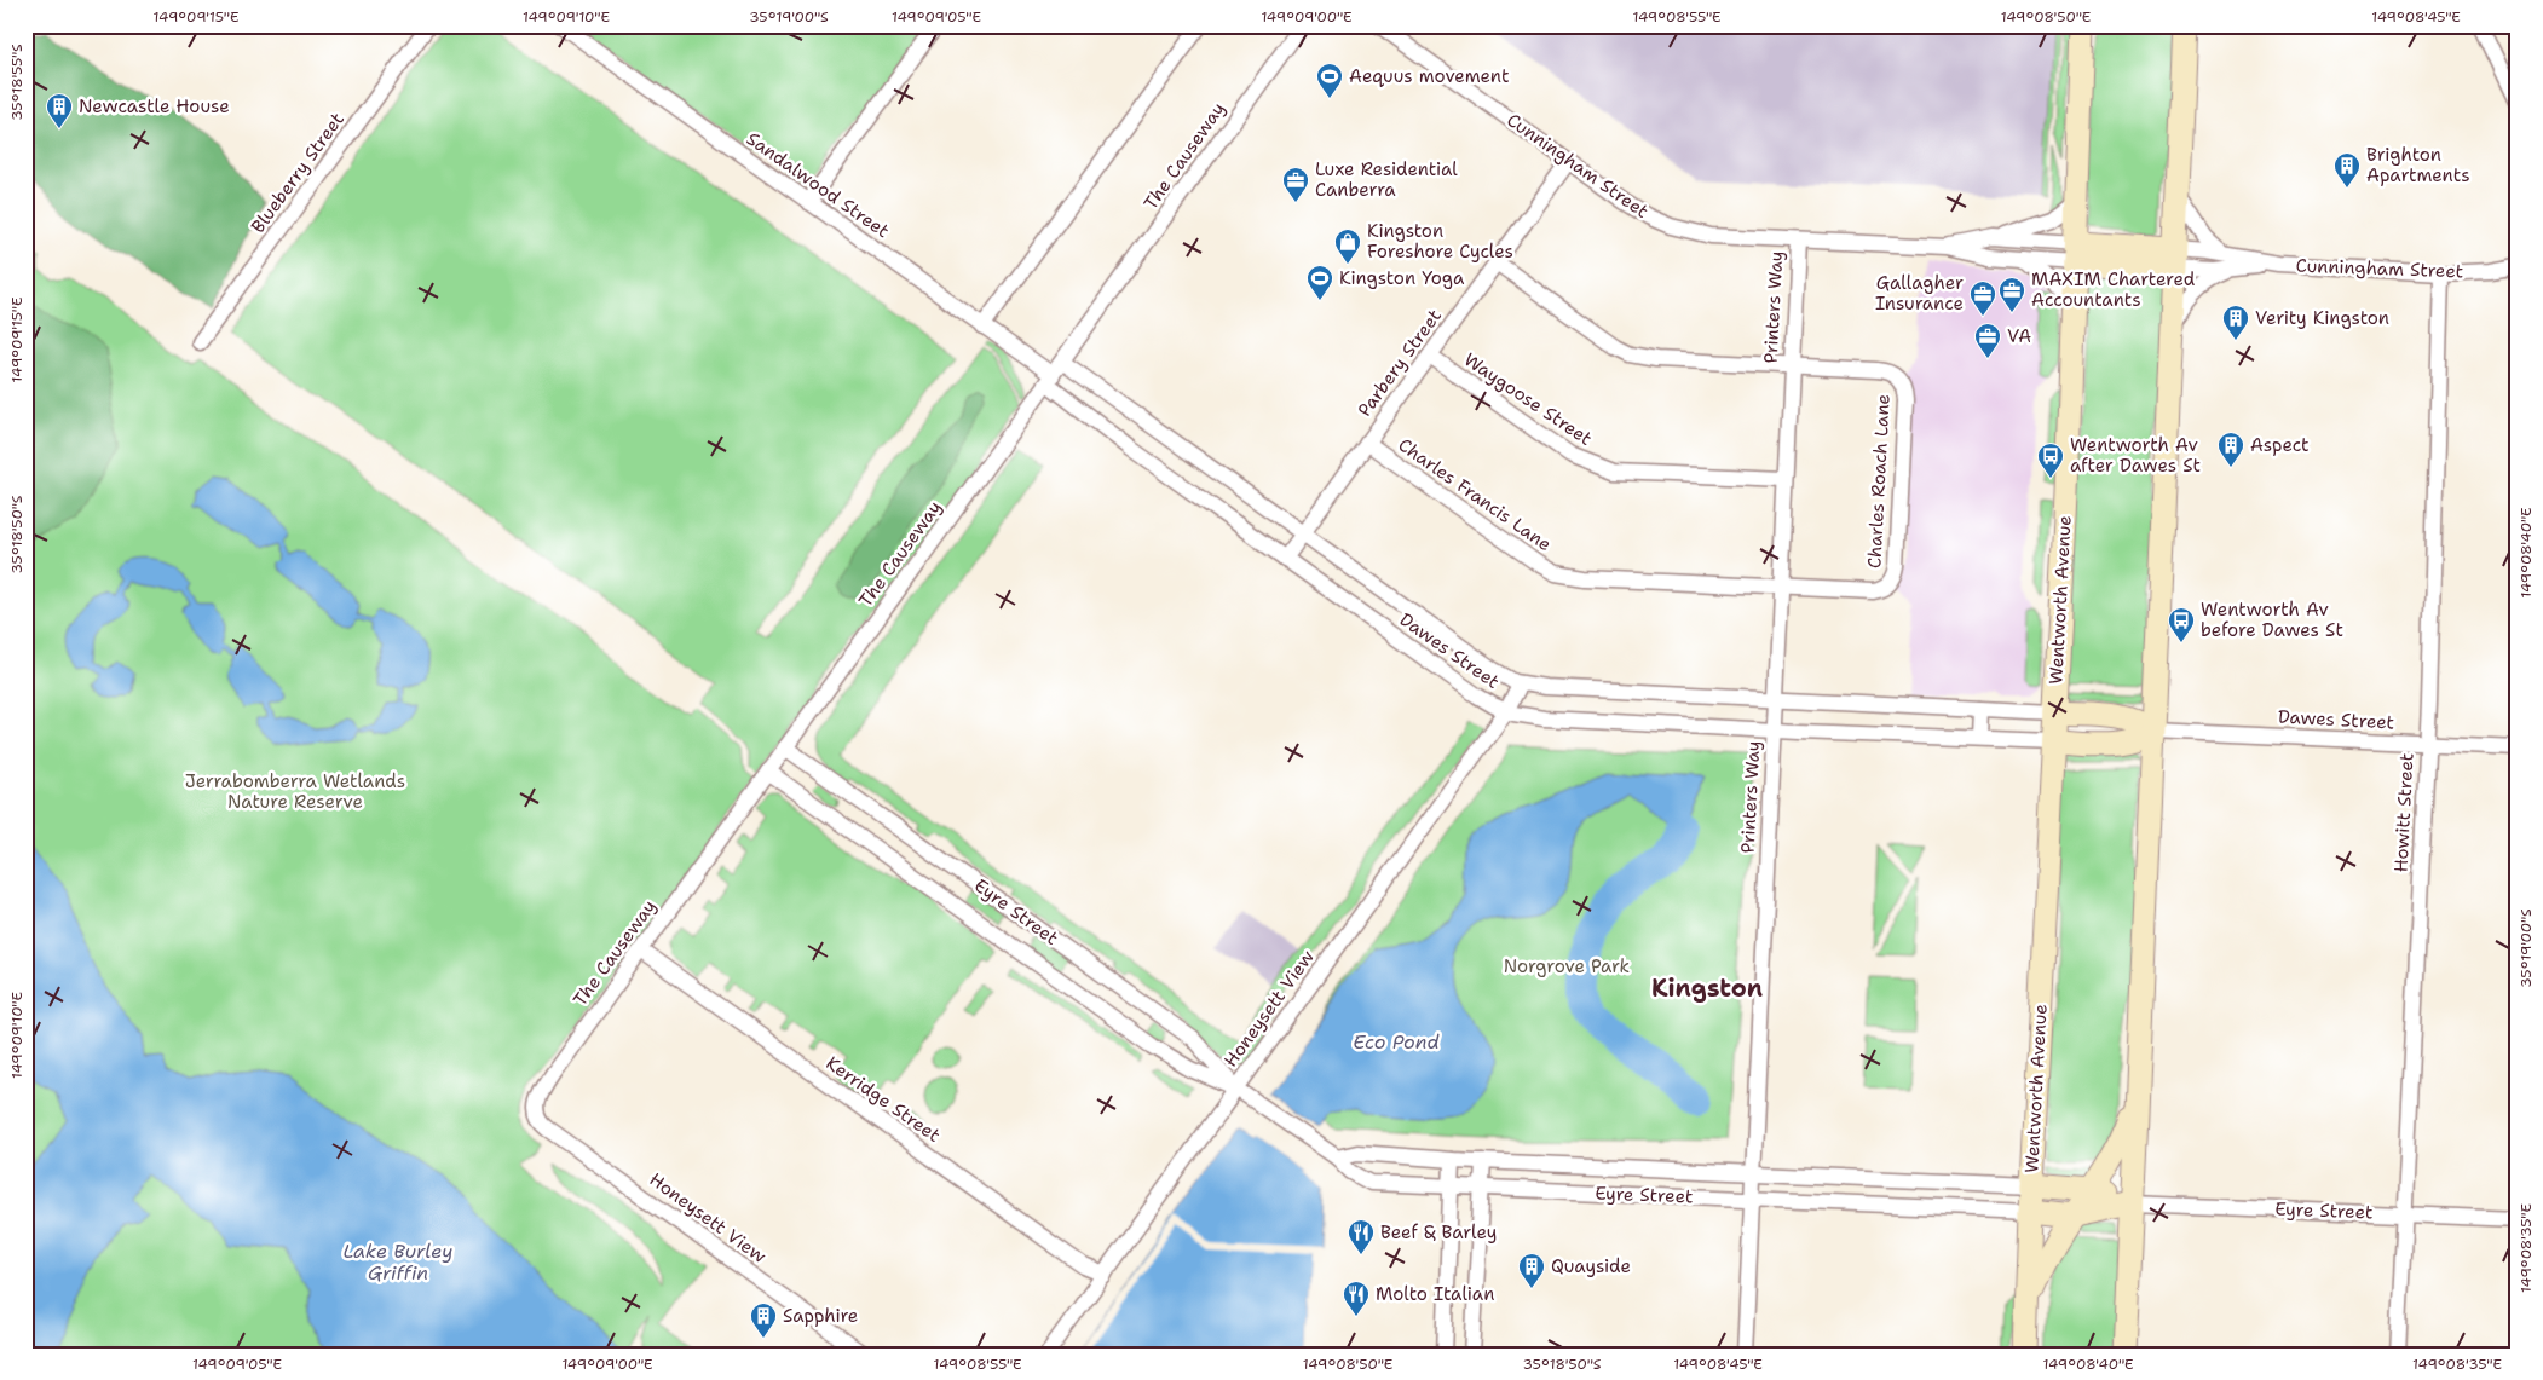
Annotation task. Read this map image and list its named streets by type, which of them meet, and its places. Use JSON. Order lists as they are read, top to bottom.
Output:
{
  "streets": {
    "main road": ["Cunningham Street", "Wentworth Avenue", "Eyre Street"],
    "street": [
      "The Causeway",
      "Blueberry Street",
      "Sandalwood Street",
      "Printers Way",
      "Parbery Street",
      "Waygoose Street",
      "Charles Roach Lane",
      "Charles Francis Lane",
      "Dawes Street",
      "Howitt Street",
      "Honeysett View",
      "Kerridge Street"
    ]
  },
  "crossings": [
    ["The Causeway", "Sandalwood Street"],
    ["The Causeway", "Dawes Street"],
    ["The Causeway", "Eyre Street"],
    ["The Causeway", "Honeysett View"],
    ["The Causeway", "Kerridge Street"],
    ["Cunningham Street", "Printers Way"],
    ["Cunningham Street", "Parbery Street"],
    ["Cunningham Street", "Wentworth Avenue"],
    ["Cunningham Street", "Howitt Street"],
    ["Sandalwood Street", "Dawes Street"],
    ["Printers Way", "Waygoose Street"],
    ["Printers Way", "Charles Roach Lane"],
    ["Printers Way", "Charles Francis Lane"],
    ["Printers Way", "Dawes Street"],
    ["Printers Way", "Eyre Street"],
    ["Parbery Street", "Waygoose Street"],
    ["Parbery Street", "Charles Francis Lane"],
    ["Parbery Street", "Dawes Street"],
    ["Charles Roach Lane", "Charles Francis Lane"],
    ["Wentworth Avenue", "Dawes Street"],
    ["Wentworth Avenue", "Eyre Street"],
    ["Dawes Street", "Howitt Street"],
    ["Dawes Street", "Honeysett View"],
    ["Howitt Street", "Eyre Street"],
    ["Eyre Street", "Honeysett View"],
    ["Honeysett View", "Kerridge Street"]
  ],
  "districts": ["Kingston"],
  "water": ["Eco Pond", "Lake Burley Griffin"],
  "parks": ["Jerrabomberra Wetlands Nature Reserve", "Norgrove Park"],
  "places": {
    "sports": ["Aequus movement", "Kingston Yoga"],
    "building": [
      "Newcastle House",
      "Brighton Apartments",
      "Verity Kingston",
      "Aspect",
      "Quayside",
      "Sapphire"
    ],
    "office": [
      "Luxe Residential Canberra",
      "MAXIM Chartered Accountants",
      "Gallagher Insurance",
      "VA"
    ],
    "shop": ["Kingston Foreshore Cycles"],
    "bus stop": ["Wentworth Av after Dawes St", "Wentworth Av before Dawes St"],
    "restaurant": ["Beef & Barley", "Molto Italian"]
  },
  "coordinates": [
    "149°09'15\"E",
    "149°09'10\"E",
    "35°19'00\"S",
    "149°09'05\"E",
    "149°09'00\"E",
    "149°08'55\"E",
    "149°08'50\"E",
    "149°08'45\"E",
    "35°18'55\"S",
    "35°18'50\"S",
    "149°08'40\"E",
    "149°08'35\"E"
  ]
}
